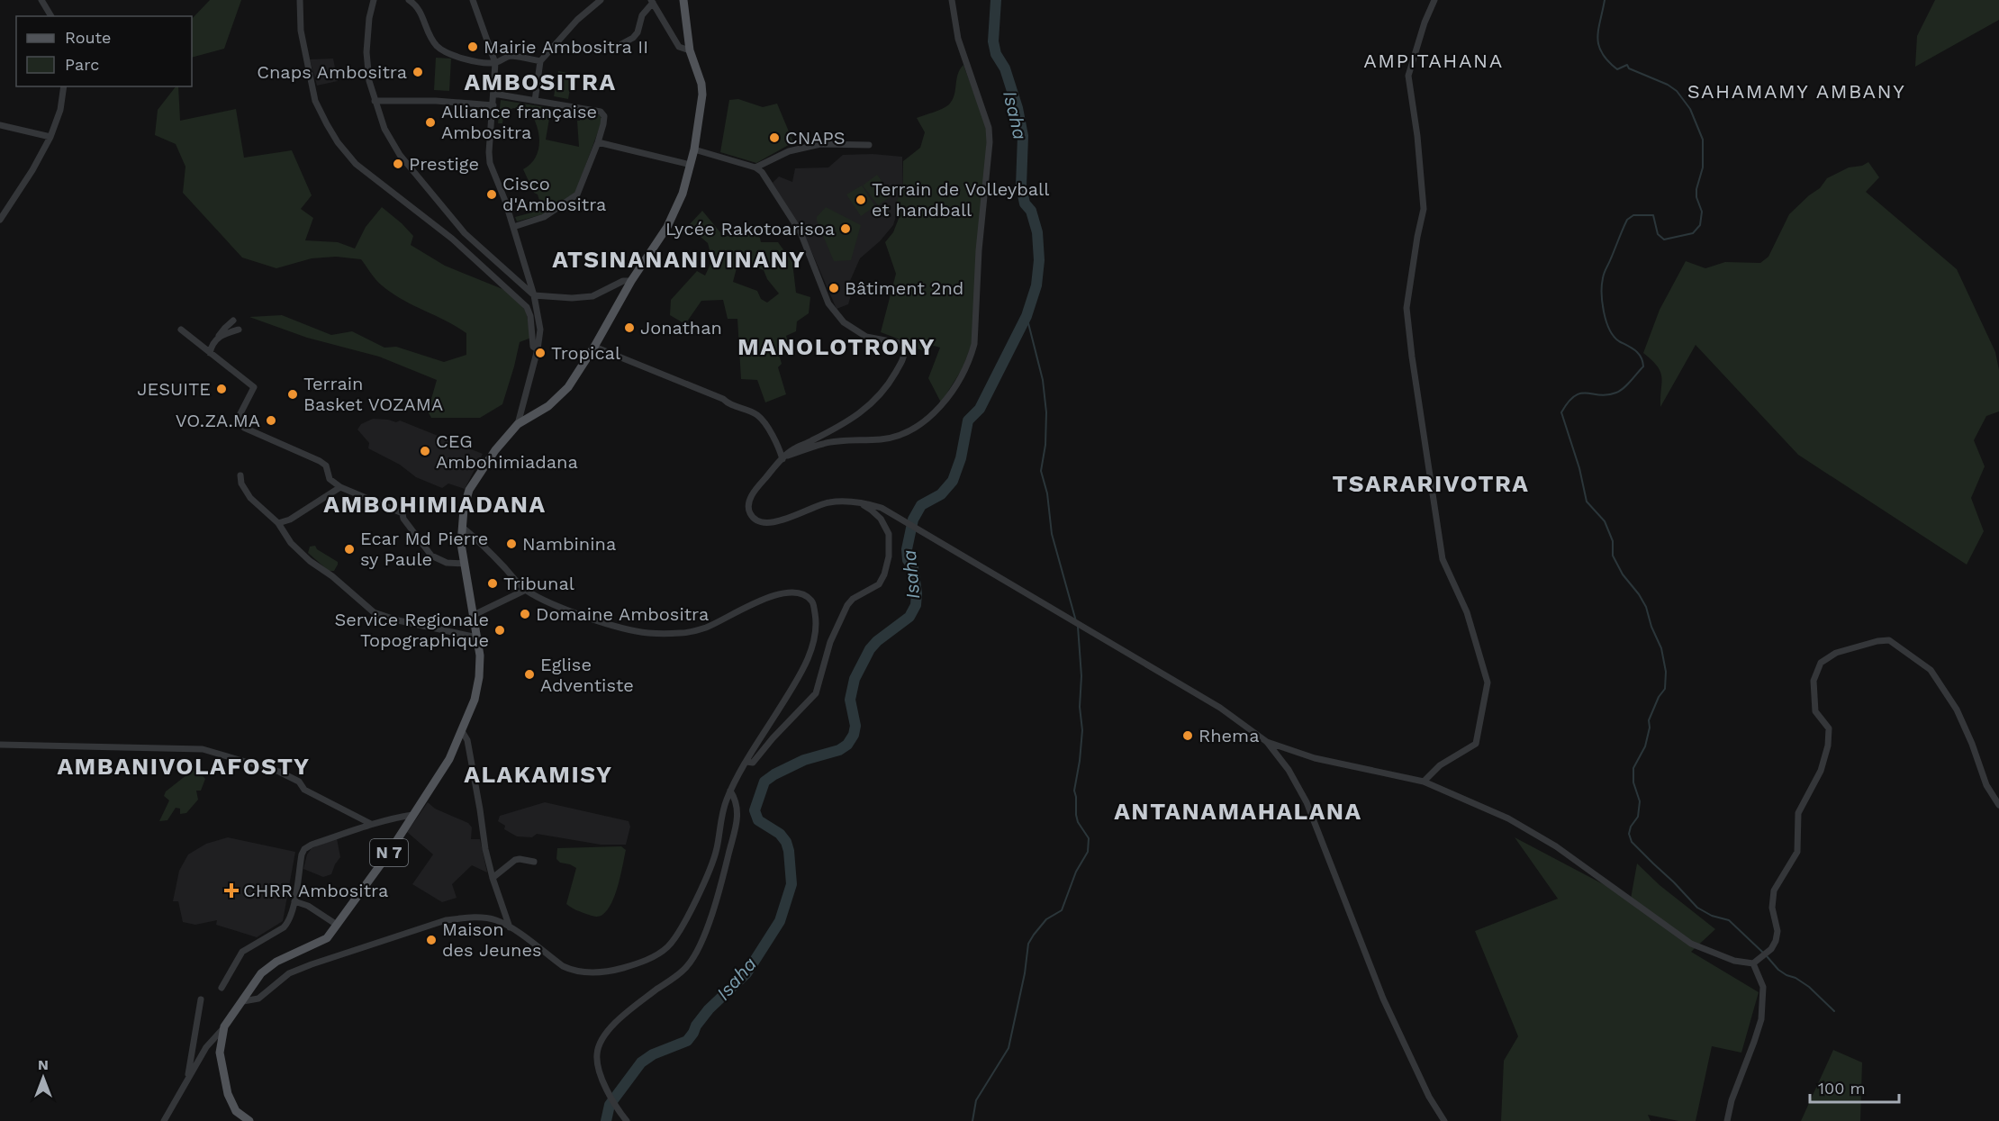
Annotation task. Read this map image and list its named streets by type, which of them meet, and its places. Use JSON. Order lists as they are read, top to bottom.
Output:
{
  "streets": {
    "main road": ["N 7"]
  },
  "districts": [
    "AMPITAHANA",
    "AMBOSITRA",
    "SAHAMAMY AMBANY",
    "ATSINANANIVINANY",
    "MANOLOTRONY",
    "TSARARIVOTRA",
    "AMBOHIMIADANA",
    "AMBANIVOLAFOSTY",
    "ALAKAMISY",
    "ANTANAMAHALANA"
  ],
  "water": ["Isaha"],
  "places": {
    "other": [
      "Mairie Ambositra II",
      "Cnaps Ambositra",
      "Alliance française Ambositra",
      "CNAPS",
      "Prestige",
      "Cisco d'Ambositra",
      "Terrain de Volleyball et handball",
      "Lycée Rakotoarisoa",
      "Bâtiment 2nd",
      "Jonathan",
      "Tropical",
      "JESUITE",
      "Terrain Basket VOZAMA",
      "VO.ZA.MA",
      "CEG Ambohimiadana",
      "Nambinina",
      "Ecar Md Pierre sy Paule",
      "Tribunal",
      "Domaine Ambositra",
      "Service Regionale Topographique",
      "Eglise Adventiste",
      "Rhema",
      "Maison des Jeunes"
    ],
    "health": ["CHRR Ambositra"]
  },
  "legend": ["Route", "Parc"],
  "scale_bar": "100 m",
  "north": "top"
}
